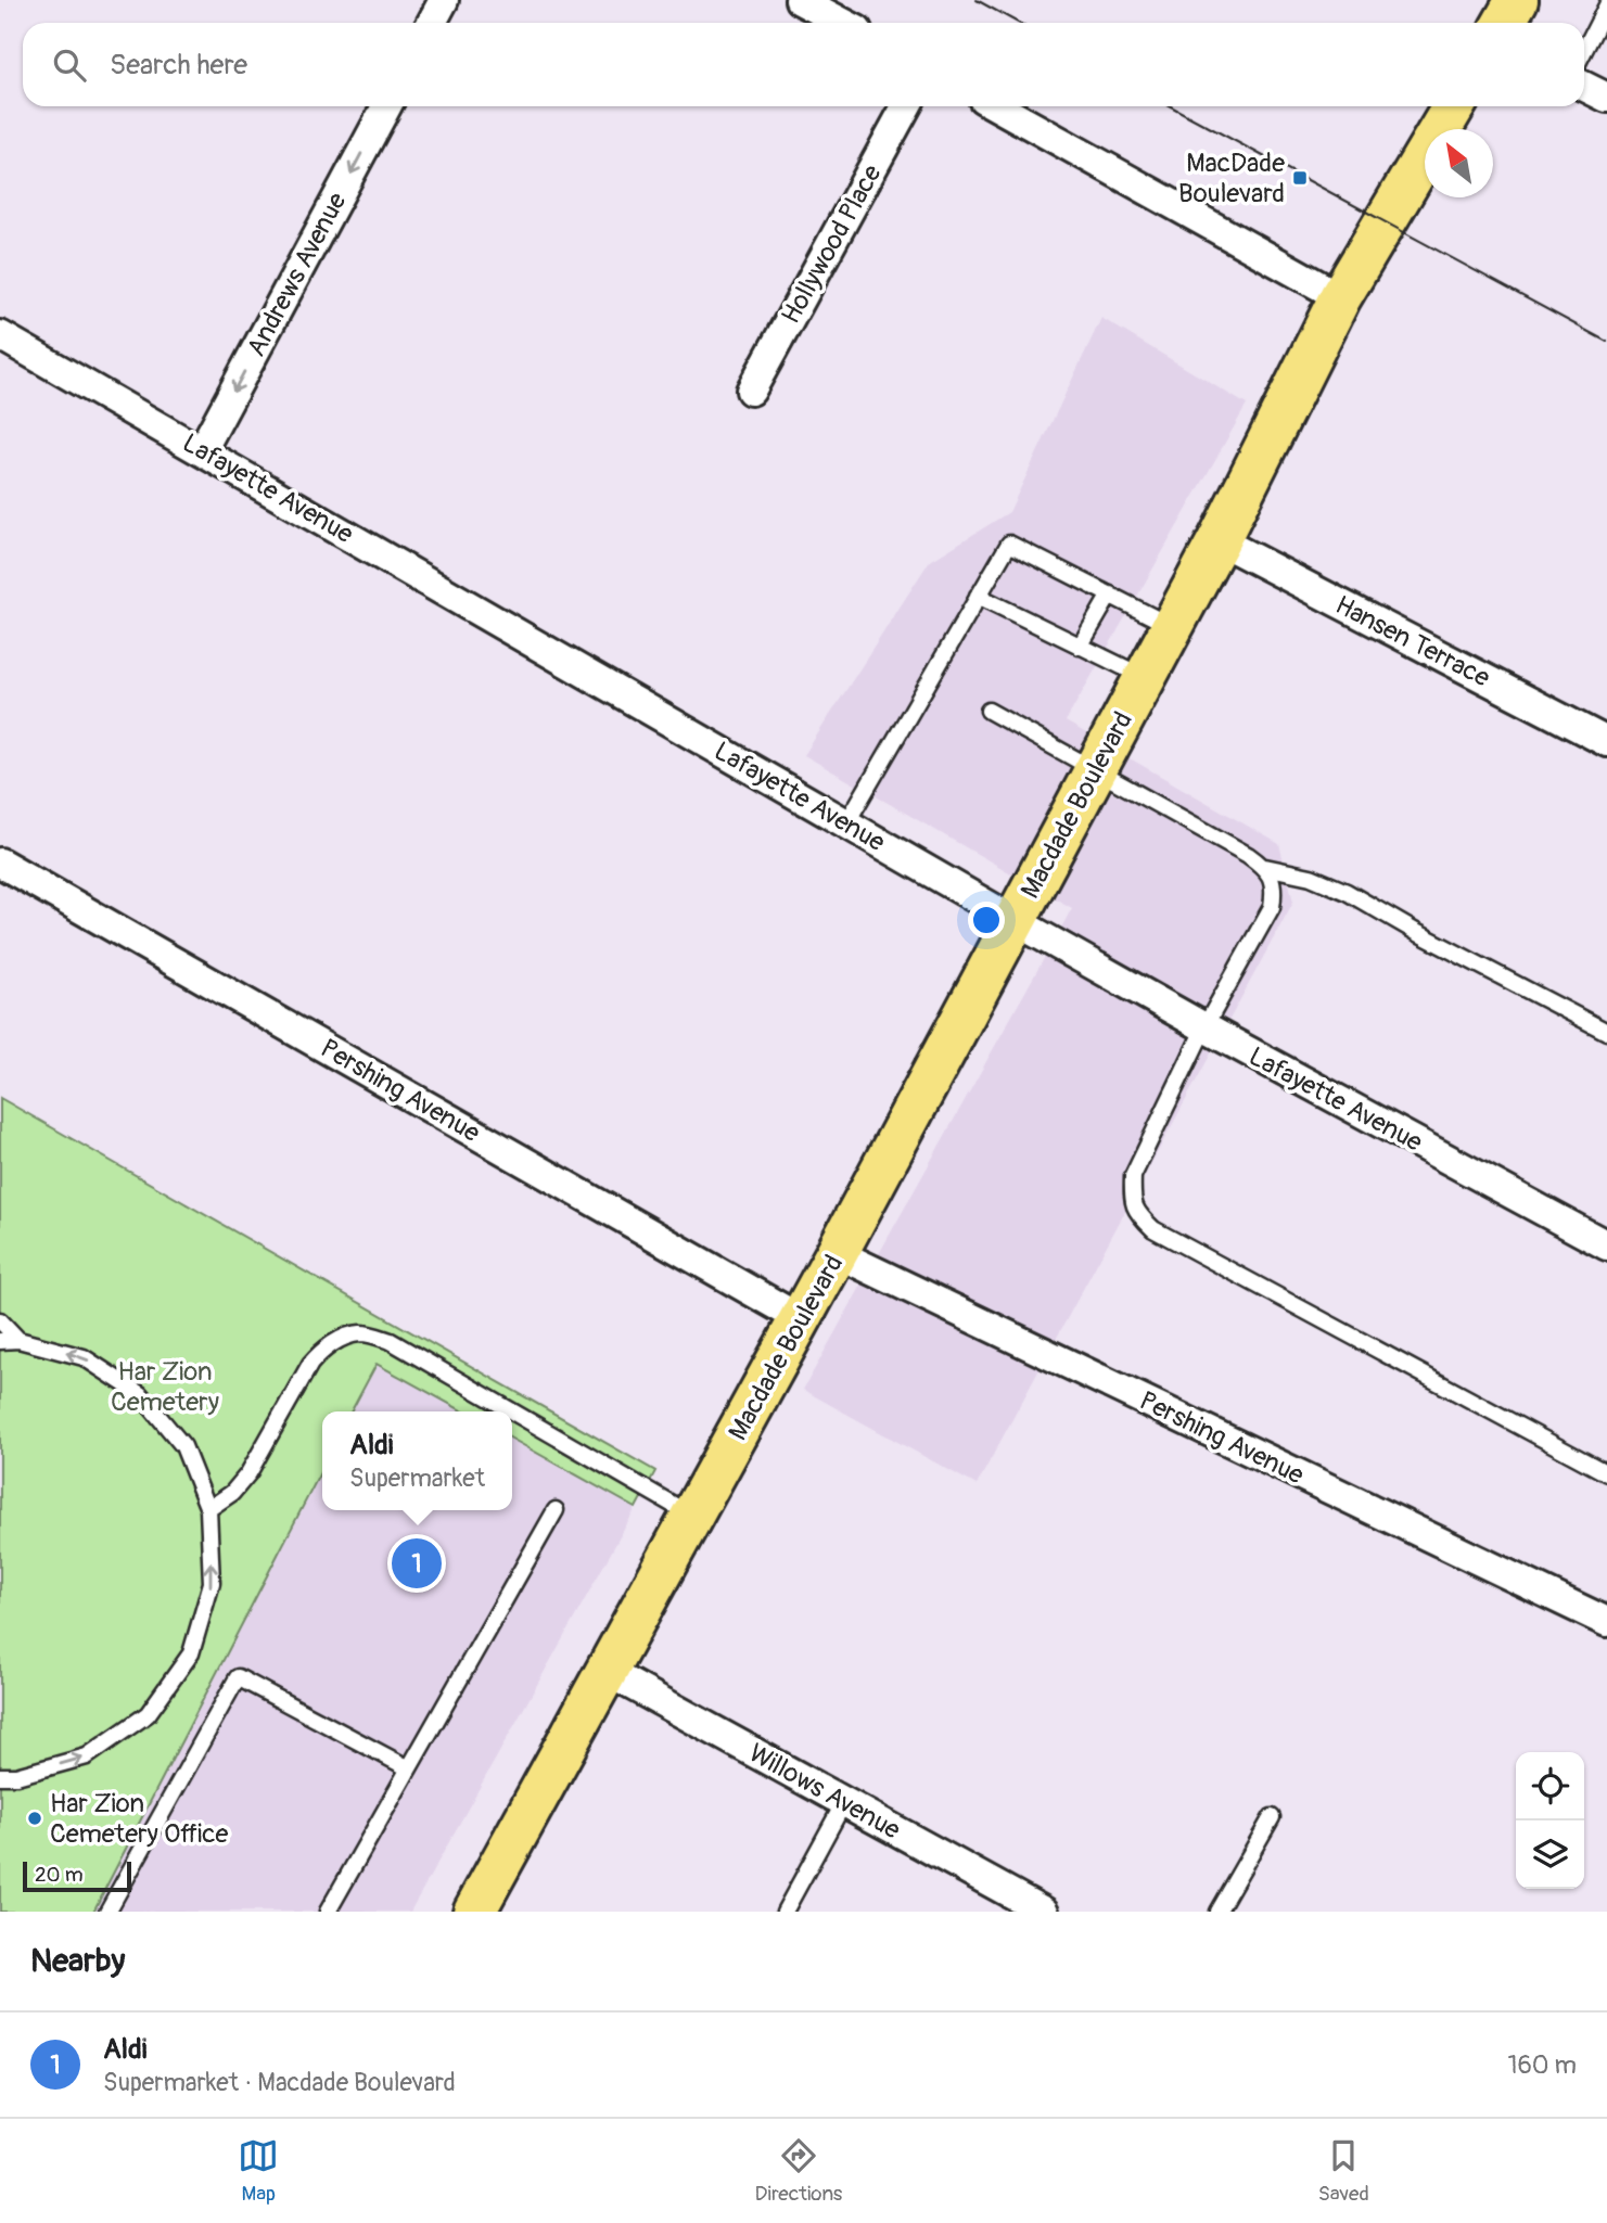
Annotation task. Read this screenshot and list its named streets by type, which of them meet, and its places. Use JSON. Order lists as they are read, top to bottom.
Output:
{
  "streets": {
    "main road": ["Macdade Boulevard"],
    "street": [
      "Hollywood Place",
      "Andrews Avenue",
      "Lafayette Avenue",
      "Hansen Terrace",
      "Pershing Avenue",
      "Willows Avenue"
    ]
  },
  "crossings": [
    ["Andrews Avenue", "Lafayette Avenue"],
    ["Lafayette Avenue", "Macdade Boulevard"],
    ["Hansen Terrace", "Macdade Boulevard"],
    ["Macdade Boulevard", "Pershing Avenue"],
    ["Macdade Boulevard", "Willows Avenue"]
  ],
  "one_way": ["Andrews Avenue"],
  "parks": ["Har Zion Cemetery"],
  "places": {
    "transit": ["MacDade Boulevard"],
    "other": ["Har Zion Cemetery Office"]
  },
  "scale_bar": "20 m",
  "north": "top left",
  "page": {
    "search": "Search here",
    "popup": ["Aldi", "Supermarket"],
    "pins": "1",
    "scale": "20 m",
    "heading": "Nearby",
    "list": [
      {
        "mark": "1",
        "name": "Aldi",
        "note": "Supermarket · Macdade Boulevard",
        "value": "160 m"
      }
    ],
    "nav": ["Map", "Directions", "Saved"]
  }
}
